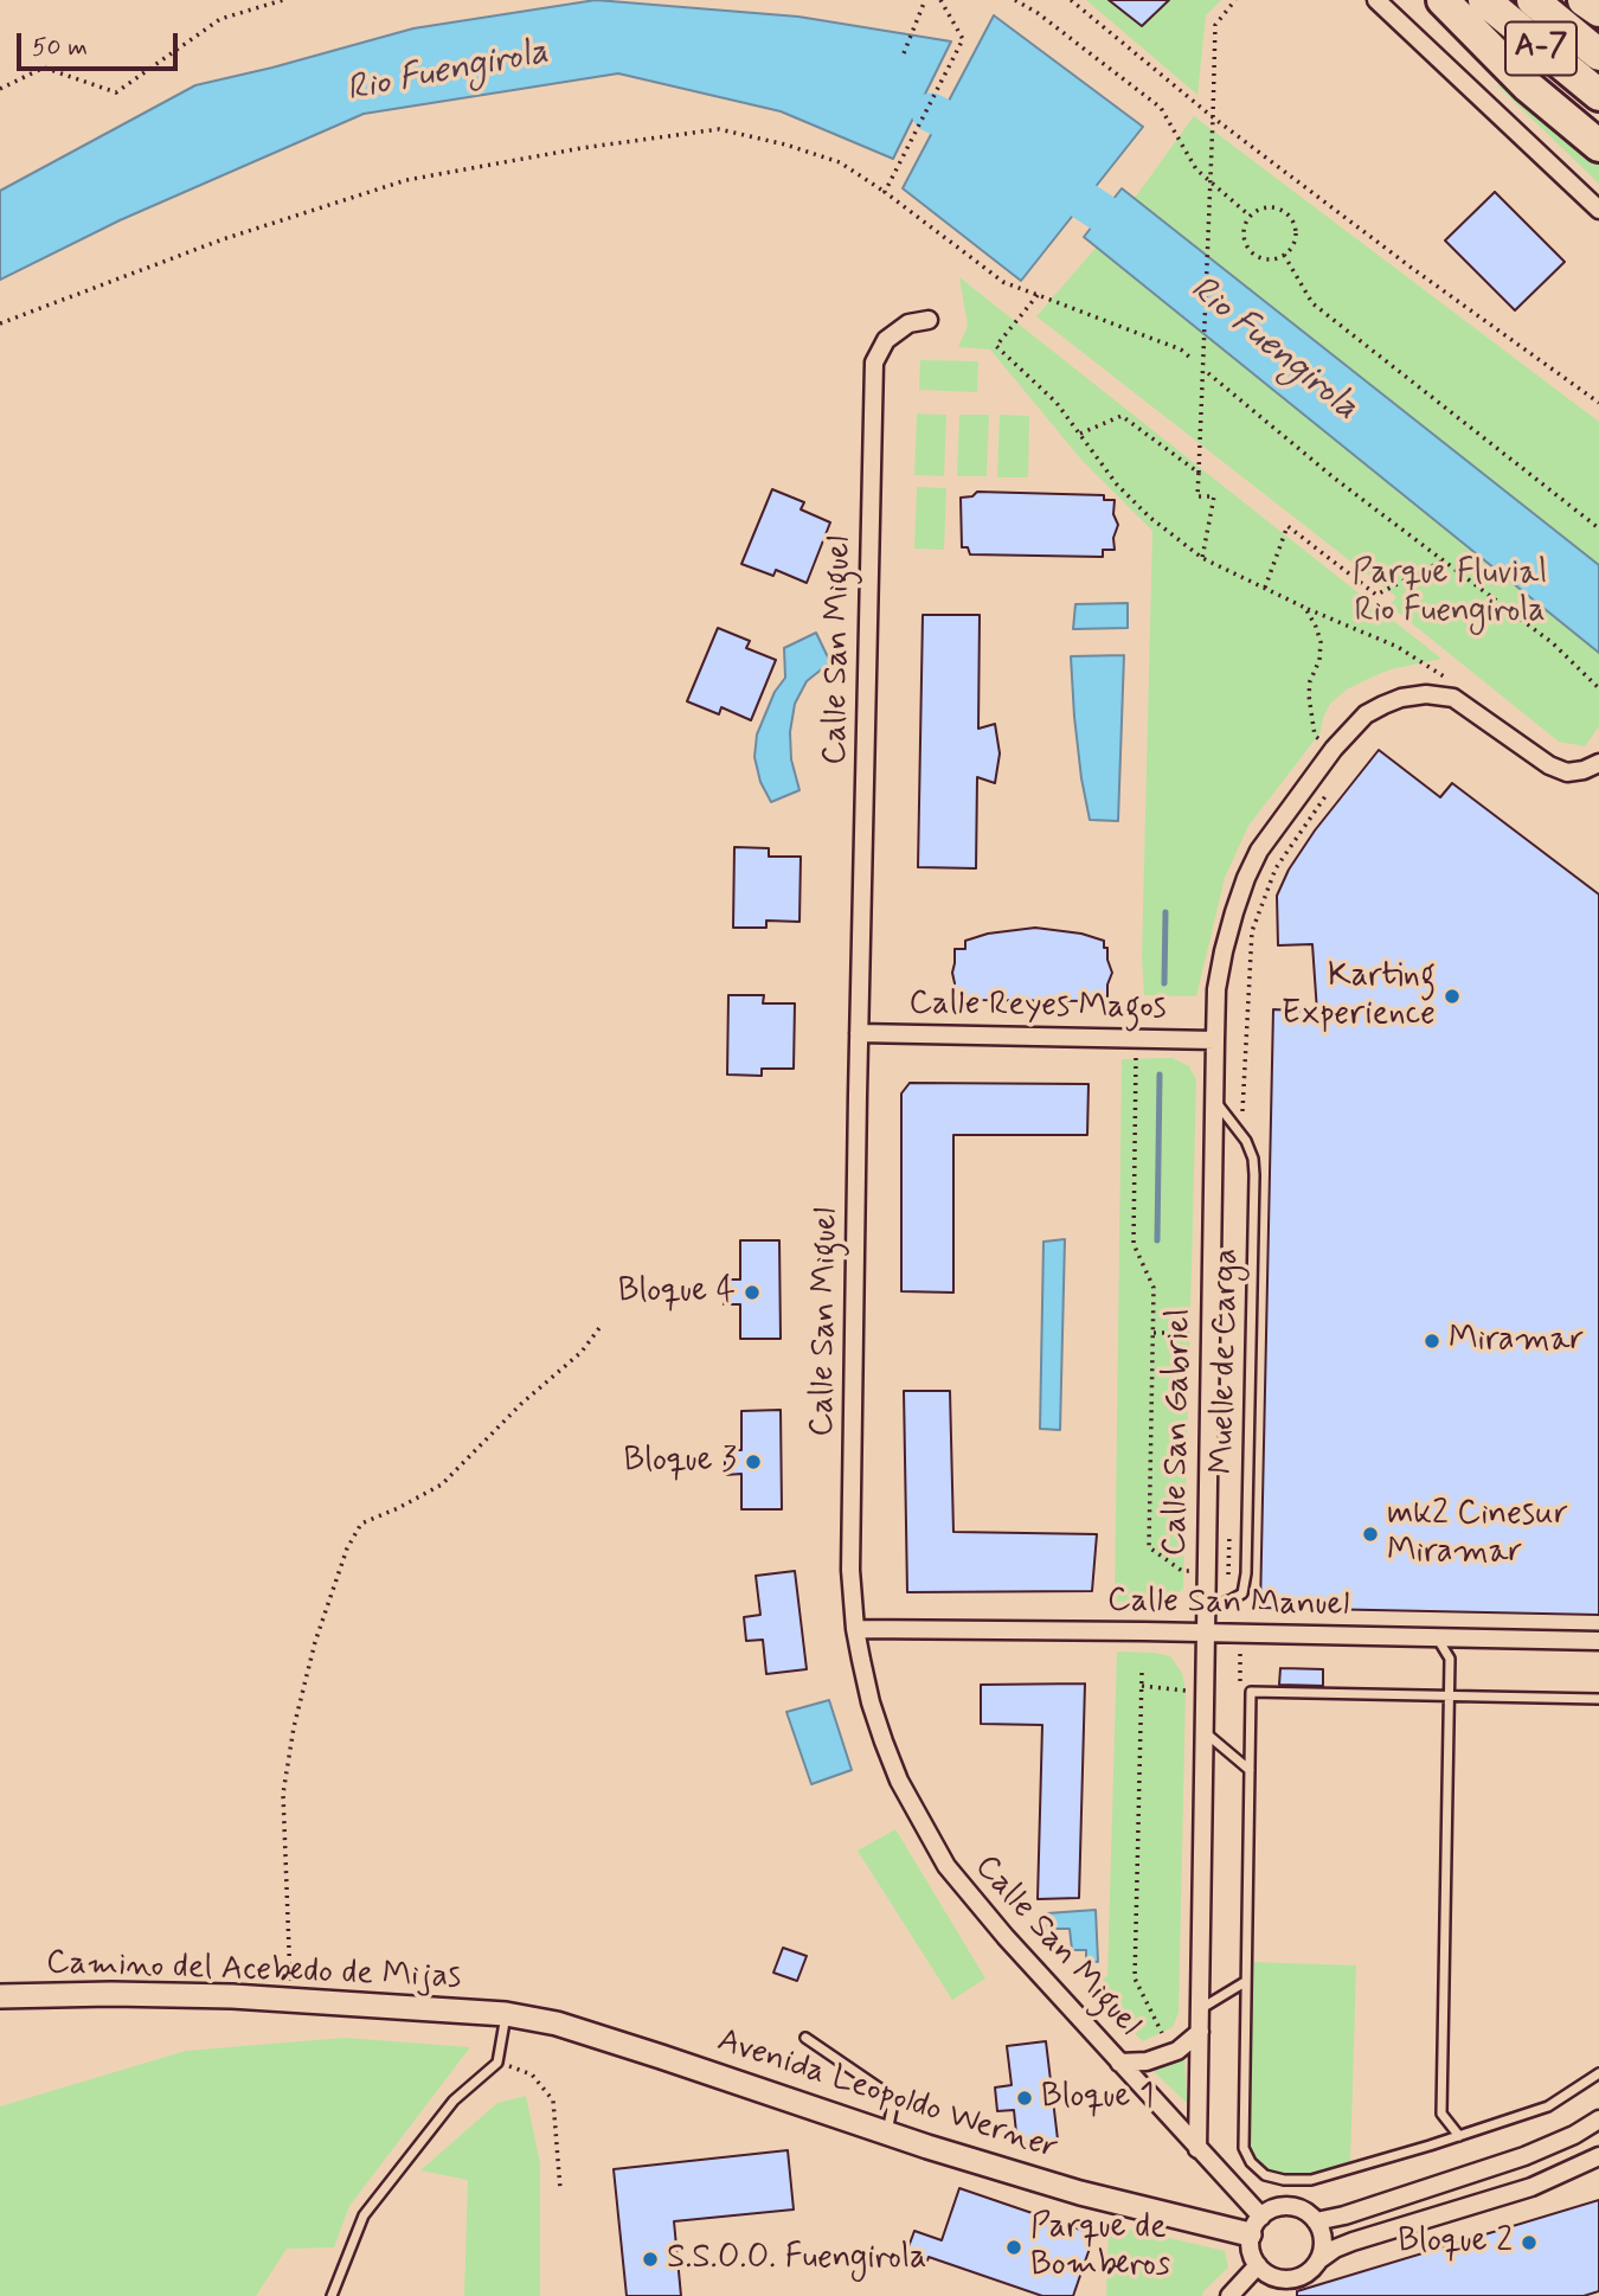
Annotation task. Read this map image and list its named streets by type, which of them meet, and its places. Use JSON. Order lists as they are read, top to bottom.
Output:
{
  "streets": {
    "highway": ["A-7"],
    "street": [
      "Calle San Miguel",
      "Calle Reyes Magos",
      "Calle San Gabriel",
      "Calle San Manuel",
      "Camino del Acebedo de Mijas",
      "Avenida Leopoldo Werner"
    ],
    "lane": ["Muelle de Carga"]
  },
  "crossings": [
    ["Calle San Miguel", "Calle Reyes Magos"],
    ["Calle San Miguel", "Calle San Gabriel"],
    ["Calle San Miguel", "Calle San Manuel"],
    ["Calle San Miguel", "Avenida Leopoldo Werner"],
    ["Calle Reyes Magos", "Calle San Gabriel"],
    ["Muelle de Carga", "Calle San Gabriel"],
    ["Calle San Gabriel", "Calle San Manuel"],
    ["Camino del Acebedo de Mijas", "Avenida Leopoldo Werner"]
  ],
  "water": ["Rio Fuengirola"],
  "parks": ["Parque Fluvial Rio Fuengirola"],
  "places": [
    "Karting Experience",
    "Bloque 4",
    "Miramar",
    "Bloque 3",
    "mk2 Cinesur Miramar",
    "Bloque 1",
    "Bloque 2",
    "Parque de Bomberos",
    "S.S.O.O. Fuengirola"
  ],
  "scale_bar": "50 m"
}
